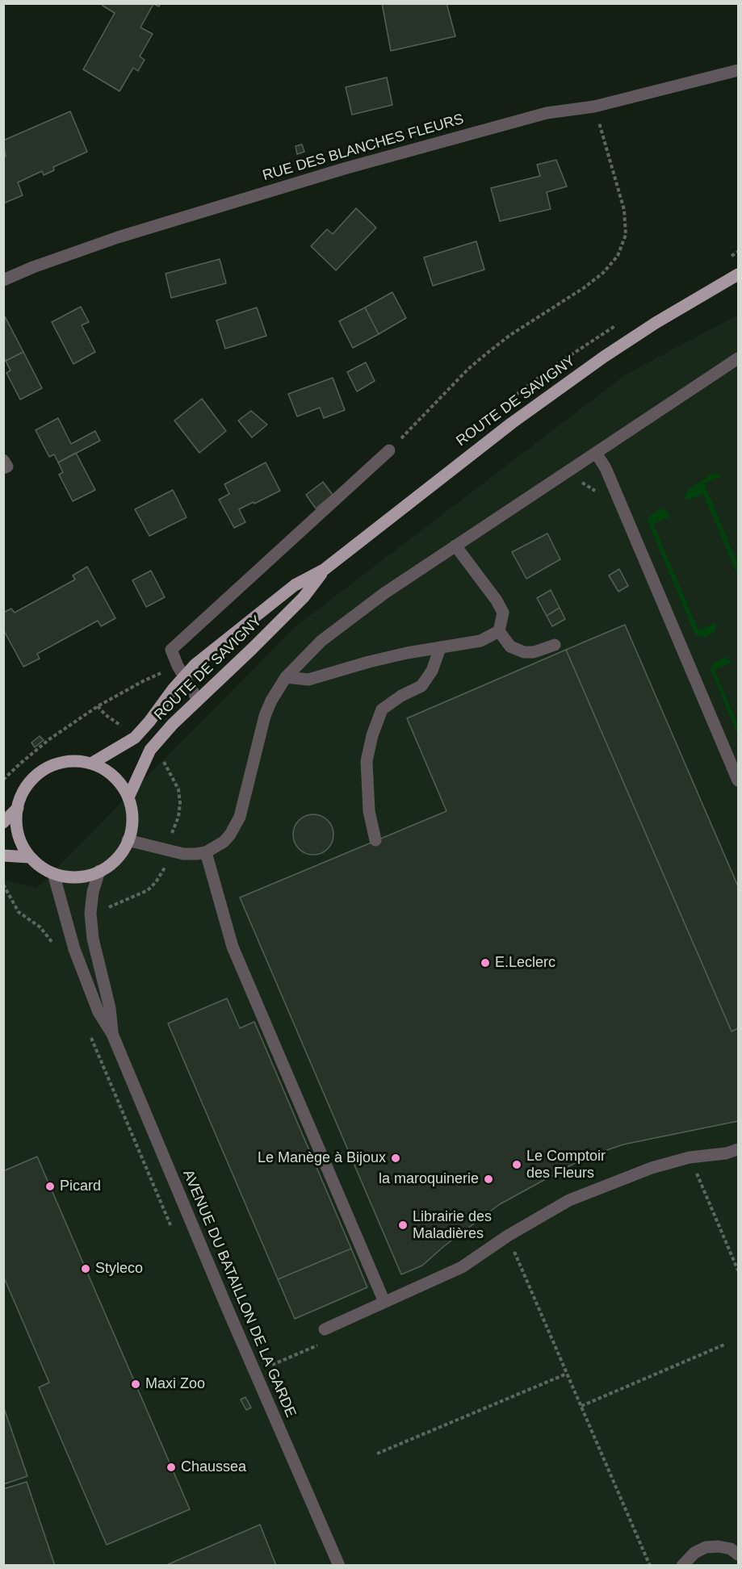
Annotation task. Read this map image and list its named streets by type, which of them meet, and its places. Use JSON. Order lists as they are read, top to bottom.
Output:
{
  "streets": {
    "main road": ["ROUTE DE SAVIGNY"],
    "street": ["RUE DES BLANCHES FLEURS", "AVENUE DU BATAILLON DE LA GARDE"]
  },
  "crossings": [
    ["ROUTE DE SAVIGNY", "AVENUE DU BATAILLON DE LA GARDE"]
  ],
  "places": [
    "E.Leclerc",
    "Le Manège à Bijoux",
    "Le Comptoir des Fleurs",
    "la maroquinerie",
    "Picard",
    "Librairie des Maladières",
    "Styleco",
    "Maxi Zoo",
    "Chaussea"
  ]
}
